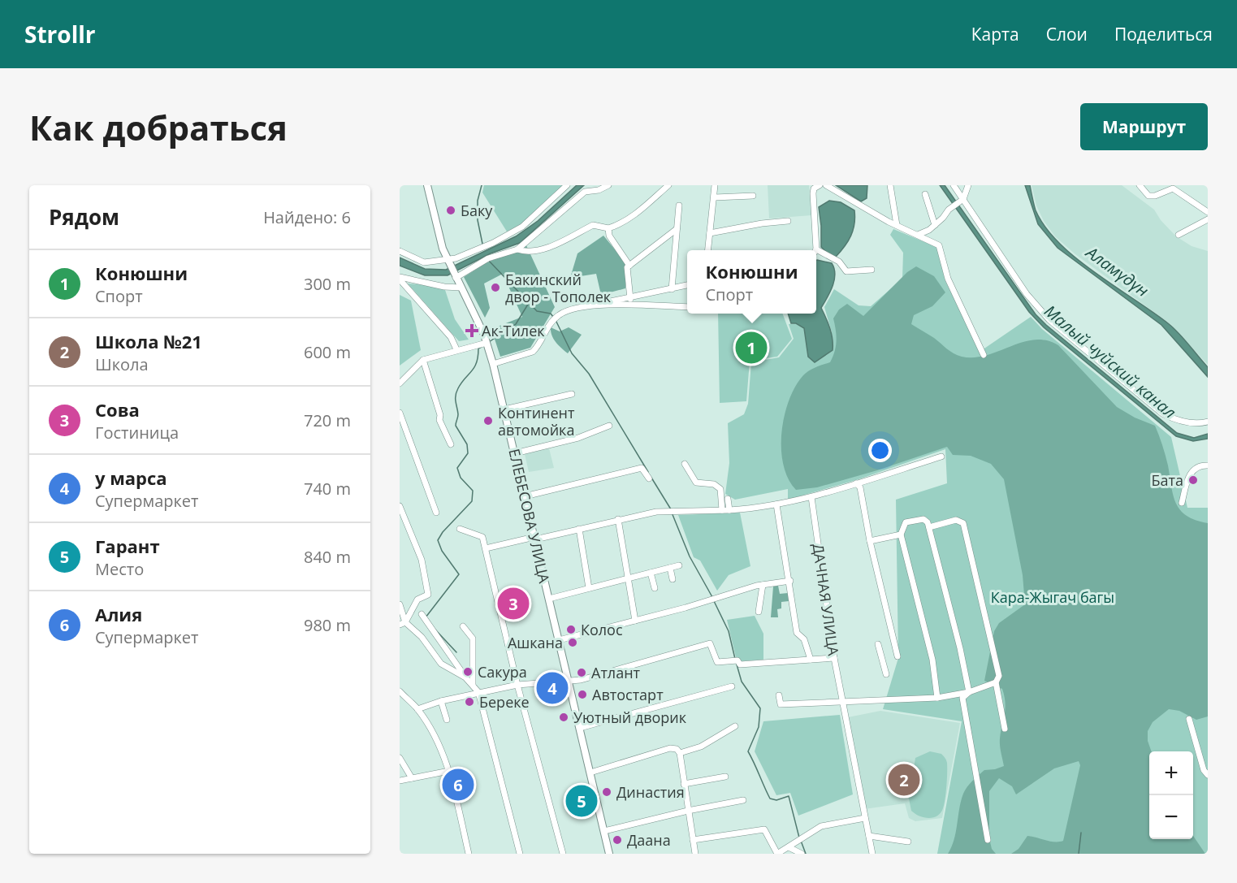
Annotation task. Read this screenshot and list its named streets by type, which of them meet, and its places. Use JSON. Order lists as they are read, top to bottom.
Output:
{
  "streets": {
    "main road": ["ЕЛЕБЕСОВА УЛИЦА"],
    "street": ["ДАЧНАЯ УЛИЦА"]
  },
  "water": ["Аламүдүн", "Малый чуйский канал"],
  "parks": ["Кара-Жыгач багы"],
  "places": {
    "other": [
      "Баку",
      "Бакинский двор - Тополек",
      "Континент автомойка",
      "Бата",
      "Колос",
      "Ашкана",
      "Сакура",
      "Атлант",
      "Автостарт",
      "Береке",
      "Уютный дворик",
      "Династия",
      "Даана"
    ],
    "health": ["Ак-Тилек"]
  },
  "page": {
    "header": "Strollr",
    "nav": ["Карта", "Слои", "Поделиться"],
    "buttons": "Маршрут",
    "title": "Как добраться",
    "heading": ["Рядом", "Найдено: 6"],
    "list": [
      {
        "mark": "1",
        "name": "Конюшни",
        "note": "Спорт",
        "value": "300 m"
      },
      {
        "mark": "2",
        "name": "Школа №21",
        "note": "Школа",
        "value": "600 m"
      },
      {
        "mark": "3",
        "name": "Сова",
        "note": "Гостиница",
        "value": "720 m"
      },
      {
        "mark": "4",
        "name": "у марса",
        "note": "Супермаркет",
        "value": "740 m"
      },
      {
        "mark": "5",
        "name": "Гарант",
        "note": "Место",
        "value": "840 m"
      },
      {
        "mark": "6",
        "name": "Алия",
        "note": "Супермаркет",
        "value": "980 m"
      }
    ],
    "popup": ["Конюшни", "Спорт"],
    "pins": [
      "1",
      "3",
      "4",
      "2",
      "6",
      "5"
    ],
    "map_buttons": ["+", "−"]
  }
}
